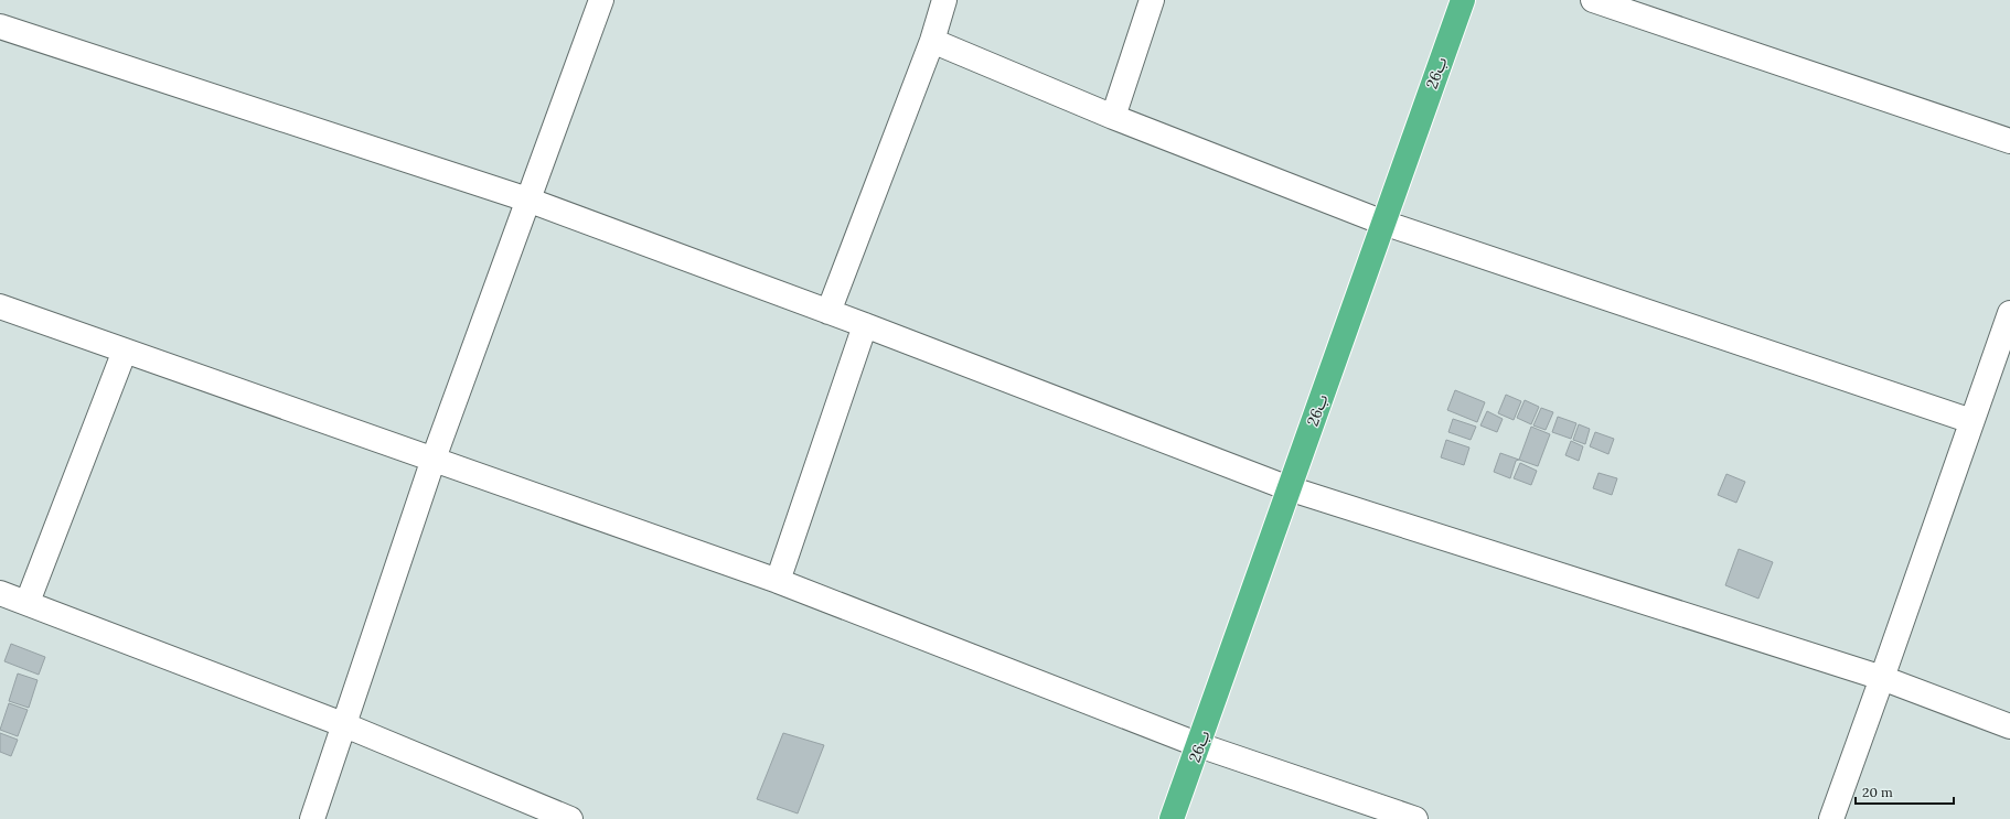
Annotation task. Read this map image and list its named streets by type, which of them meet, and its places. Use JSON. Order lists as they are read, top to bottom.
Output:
{
  "streets": {
    "highway": ["26ب"]
  },
  "scale_bar": "20 m"
}
